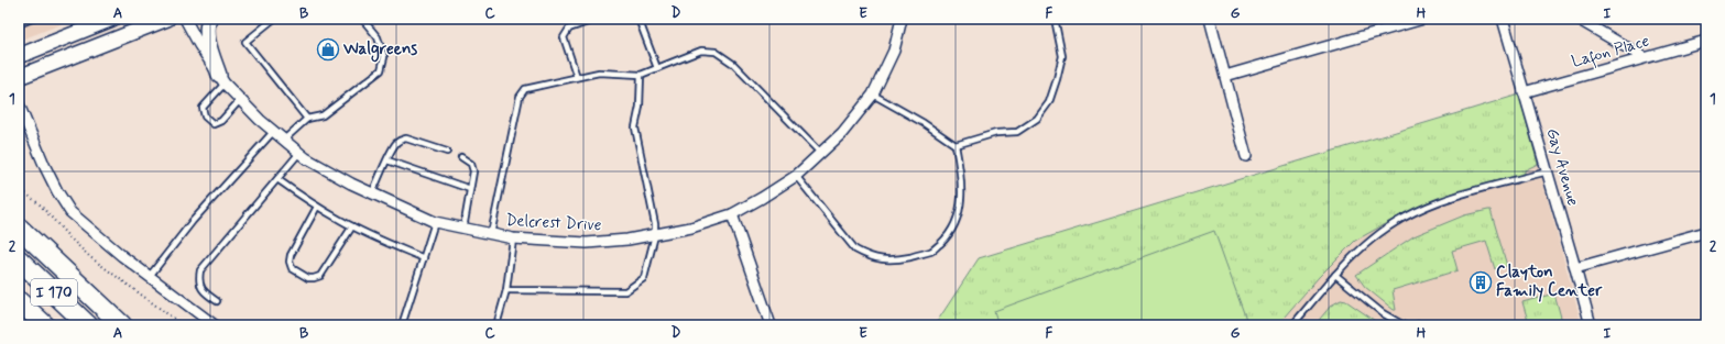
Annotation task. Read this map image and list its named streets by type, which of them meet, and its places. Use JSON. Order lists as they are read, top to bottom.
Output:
{
  "streets": {
    "highway": ["I 170"],
    "street": ["Lafon Place", "Gay Avenue", "Delcrest Drive"]
  },
  "crossings": [
    ["Lafon Place", "Gay Avenue"]
  ],
  "places": {
    "shop": ["Walgreens"],
    "building": ["Clayton Family Center"]
  },
  "grid": {
    "columns": [
      "A",
      "B",
      "C",
      "D",
      "E",
      "F",
      "G",
      "H",
      "I"
    ],
    "rows": ["1", "2"]
  }
}
